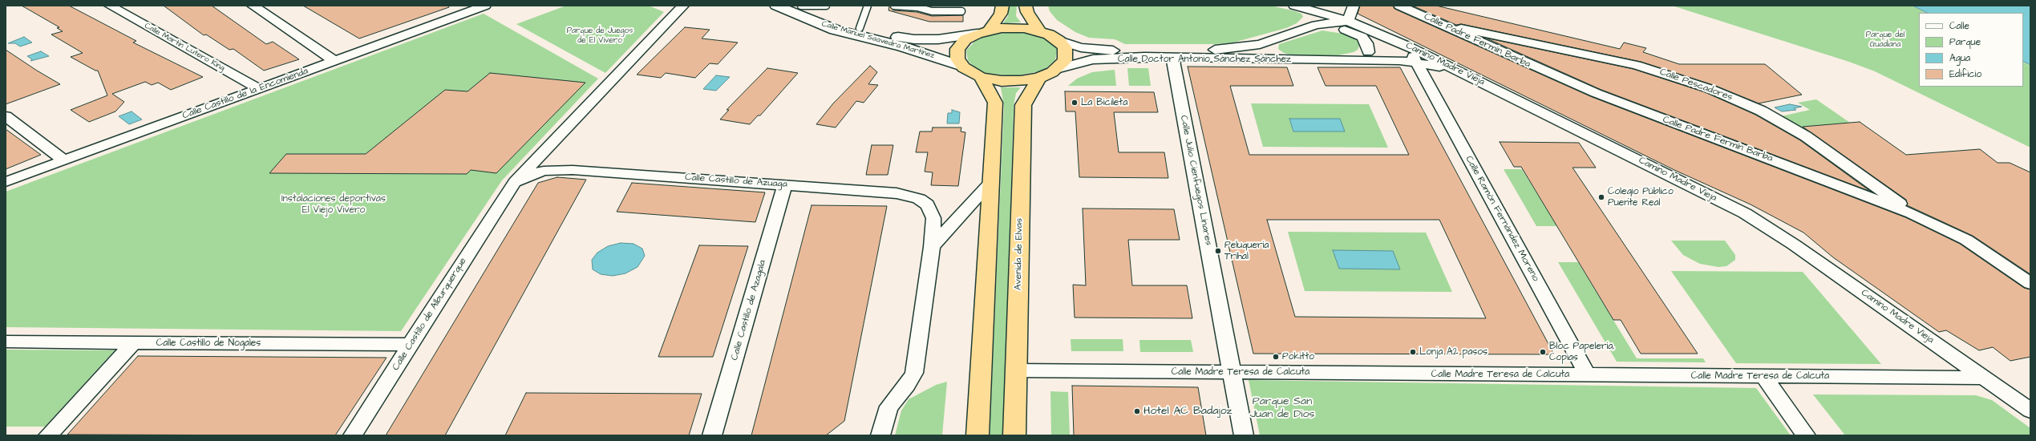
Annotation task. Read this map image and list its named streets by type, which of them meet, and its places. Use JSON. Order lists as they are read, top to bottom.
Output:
{
  "streets": {
    "highway": ["Avenida de Elvas"],
    "main road": ["Calle Manuel Saavedra Martínez"],
    "street": [
      "Calle Padre Fermín Barba",
      "Calle Martin Lutero King",
      "Calle Doctor Antonio Sánchez Sánchez",
      "Camino Madre Vieja",
      "Calle Pescadores",
      "Calle Castillo de la Encomienda",
      "Calle Julio Cienfuegos Linares",
      "Calle Castillo de Azuaga",
      "Calle Ramón Fernández Moreno",
      "Calle Castillo de Azagala",
      "Calle Castillo de Alburquerque",
      "Calle Castillo de Nogales",
      "Calle Madre Teresa de Calcuta"
    ]
  },
  "crossings": [
    ["Calle Padre Fermín Barba", "Calle Pescadores"],
    ["Calle Martin Lutero King", "Calle Castillo de la Encomienda"],
    ["Calle Doctor Antonio Sánchez Sánchez", "Camino Madre Vieja"],
    ["Calle Doctor Antonio Sánchez Sánchez", "Calle Julio Cienfuegos Linares"],
    ["Calle Doctor Antonio Sánchez Sánchez", "Calle Ramón Fernández Moreno"],
    ["Camino Madre Vieja", "Calle Ramón Fernández Moreno"],
    ["Camino Madre Vieja", "Calle Madre Teresa de Calcuta"],
    ["Calle Julio Cienfuegos Linares", "Calle Madre Teresa de Calcuta"],
    ["Calle Castillo de Azuaga", "Calle Castillo de Azagala"],
    ["Calle Castillo de Azuaga", "Calle Castillo de Alburquerque"],
    ["Calle Ramón Fernández Moreno", "Calle Madre Teresa de Calcuta"],
    ["Avenida de Elvas", "Calle Madre Teresa de Calcuta"],
    ["Calle Castillo de Alburquerque", "Calle Castillo de Nogales"]
  ],
  "parks": [
    "Parque de Juegos de El Vivero",
    "Parque del Guadiana",
    "Instalaciones deportivas El Viejo Vivero",
    "Parque San Juan de Dios"
  ],
  "places": [
    "La Bicileta",
    "Colegio Público Puente Real",
    "Peluquería Trihal",
    "Lonja A2 pasos",
    "Bloc Papelería, Copias",
    "Pokitto",
    "Hotel AC Badajoz"
  ],
  "legend": [
    "Calle",
    "Parque",
    "Agua",
    "Edificio"
  ]
}
